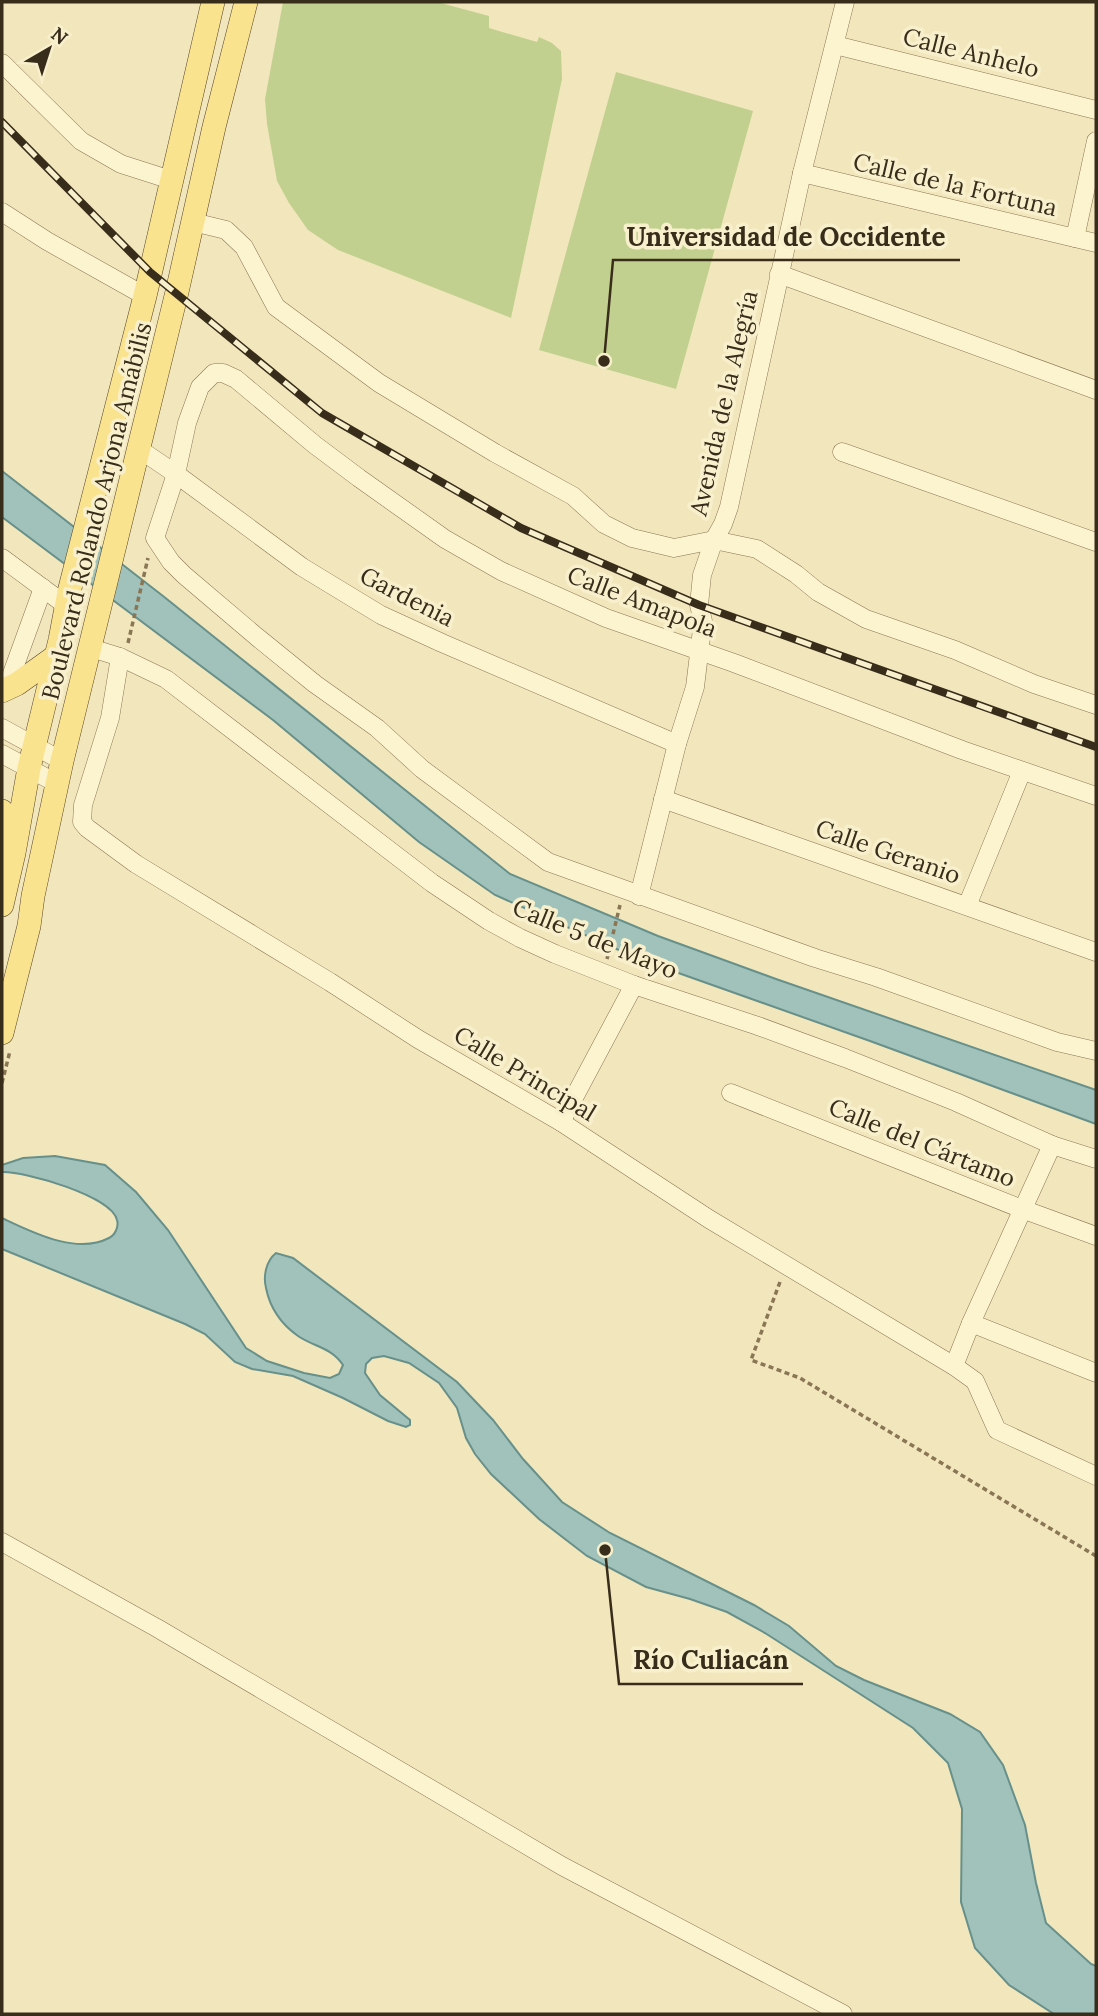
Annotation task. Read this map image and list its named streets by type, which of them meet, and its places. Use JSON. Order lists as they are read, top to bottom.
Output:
{
  "streets": {
    "main road": ["Boulevard Rolando Arjona Amábilis"],
    "street": [
      "Calle Anhelo",
      "Calle de la Fortuna",
      "Avenida de la Alegría",
      "Gardenia",
      "Calle Amapola",
      "Calle Geranio",
      "Calle 5 de Mayo",
      "Calle Principal",
      "Calle del Cártamo"
    ]
  },
  "crossings": [
    ["Calle Anhelo", "Avenida de la Alegría"],
    ["Calle de la Fortuna", "Avenida de la Alegría"],
    ["Avenida de la Alegría", "Gardenia"],
    ["Avenida de la Alegría", "Calle Amapola"],
    ["Avenida de la Alegría", "Calle Geranio"],
    ["Boulevard Rolando Arjona Amábilis", "Gardenia"],
    ["Boulevard Rolando Arjona Amábilis", "Calle 5 de Mayo"],
    ["Gardenia", "Calle Amapola"],
    ["Calle 5 de Mayo", "Calle Principal"]
  ],
  "places": ["Universidad de Occidente", "Río Culiacán"],
  "north": "top right"
}
